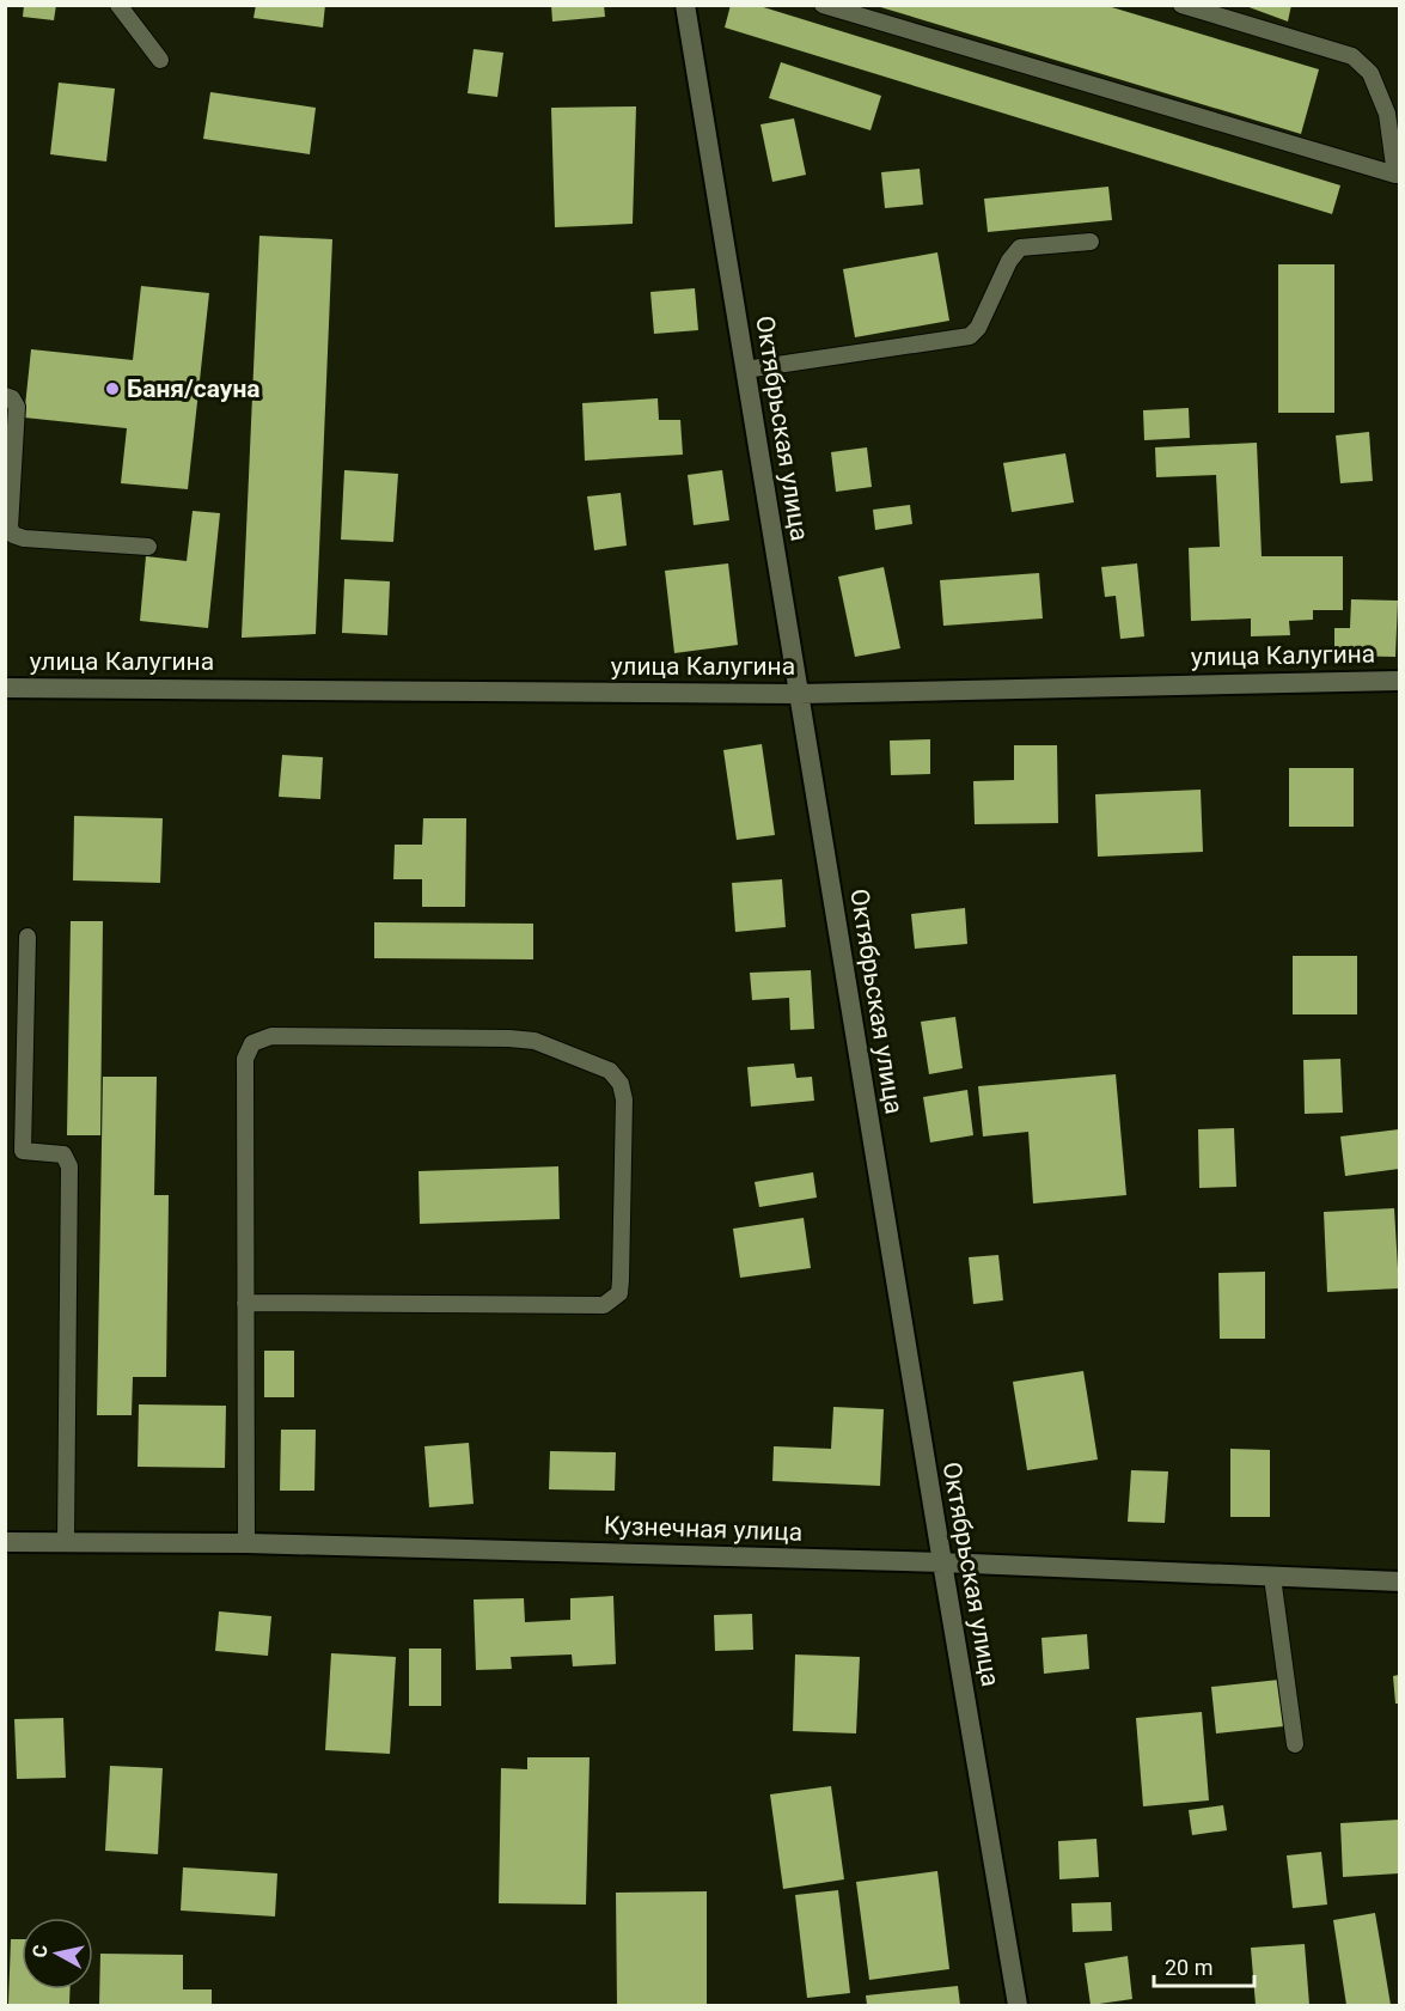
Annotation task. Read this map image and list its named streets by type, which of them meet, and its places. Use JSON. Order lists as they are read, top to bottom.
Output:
{
  "streets": {
    "street": ["Октябрьская улица", "улица Калугина", "Кузнечная улица"]
  },
  "crossings": [
    ["Октябрьская улица", "улица Калугина"],
    ["Октябрьская улица", "Кузнечная улица"]
  ],
  "places": ["Баня/сауна"],
  "scale_bar": "20 m",
  "north": "left"
}
